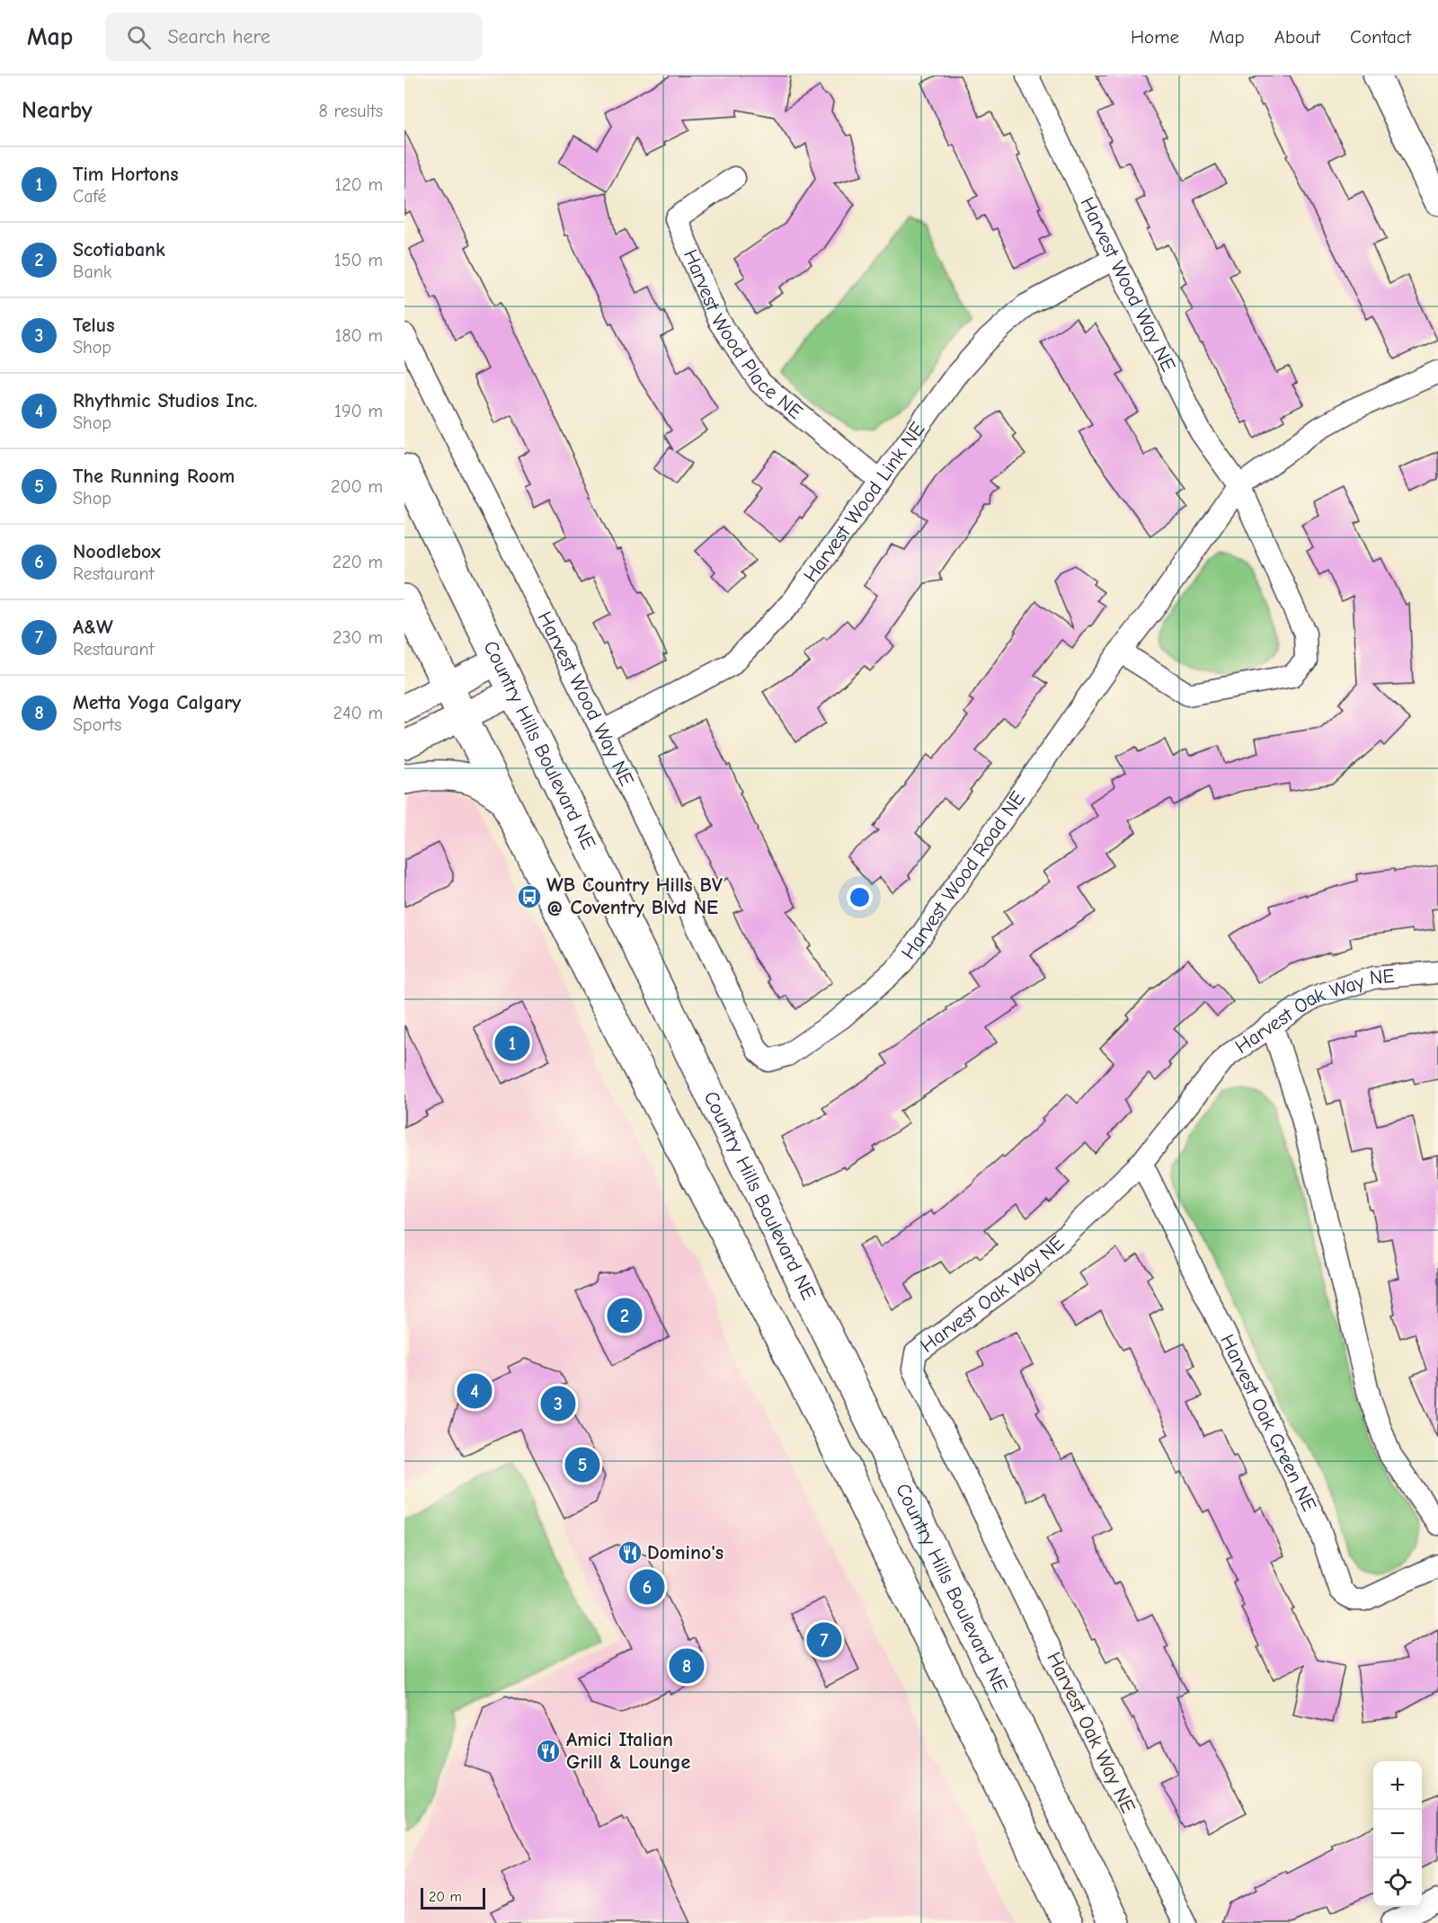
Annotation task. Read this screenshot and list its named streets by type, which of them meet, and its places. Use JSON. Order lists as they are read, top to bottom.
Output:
{
  "streets": {
    "main road": ["Country Hills Boulevard NE"],
    "street": [
      "Harvest Wood Way NE",
      "Harvest Wood Place NE",
      "Harvest Wood Link NE",
      "Harvest Wood Road NE",
      "Harvest Oak Way NE",
      "Harvest Oak Green NE"
    ]
  },
  "crossings": [
    ["Harvest Wood Way NE", "Harvest Wood Link NE"],
    ["Harvest Wood Way NE", "Harvest Wood Road NE"],
    ["Harvest Wood Place NE", "Harvest Wood Link NE"],
    ["Harvest Oak Way NE", "Harvest Oak Green NE"]
  ],
  "places": {
    "bus stop": ["WB Country Hills BV @ Coventry Blvd NE"],
    "restaurant": ["Domino's", "Amici Italian Grill & Lounge"]
  },
  "scale_bar": "20 m",
  "page": {
    "header": "Map",
    "search": "Search here",
    "nav": [
      "Home",
      "Map",
      "About",
      "Contact"
    ],
    "heading": ["Nearby", "8 results"],
    "list": [
      {
        "mark": "1",
        "name": "Tim Hortons",
        "note": "Café",
        "value": "120 m"
      },
      {
        "mark": "2",
        "name": "Scotiabank",
        "note": "Bank",
        "value": "150 m"
      },
      {
        "mark": "3",
        "name": "Telus",
        "note": "Shop",
        "value": "180 m"
      },
      {
        "mark": "4",
        "name": "Rhythmic Studios Inc.",
        "note": "Shop",
        "value": "190 m"
      },
      {
        "mark": "5",
        "name": "The Running Room",
        "note": "Shop",
        "value": "200 m"
      },
      {
        "mark": "6",
        "name": "Noodlebox",
        "note": "Restaurant",
        "value": "220 m"
      },
      {
        "mark": "7",
        "name": "A&W",
        "note": "Restaurant",
        "value": "230 m"
      },
      {
        "mark": "8",
        "name": "Metta Yoga Calgary",
        "note": "Sports",
        "value": "240 m"
      }
    ],
    "pins": [
      "1",
      "2",
      "4",
      "3",
      "5",
      "6",
      "7",
      "8"
    ],
    "map_buttons": ["+", "−"],
    "scale": "20 m"
  }
}
